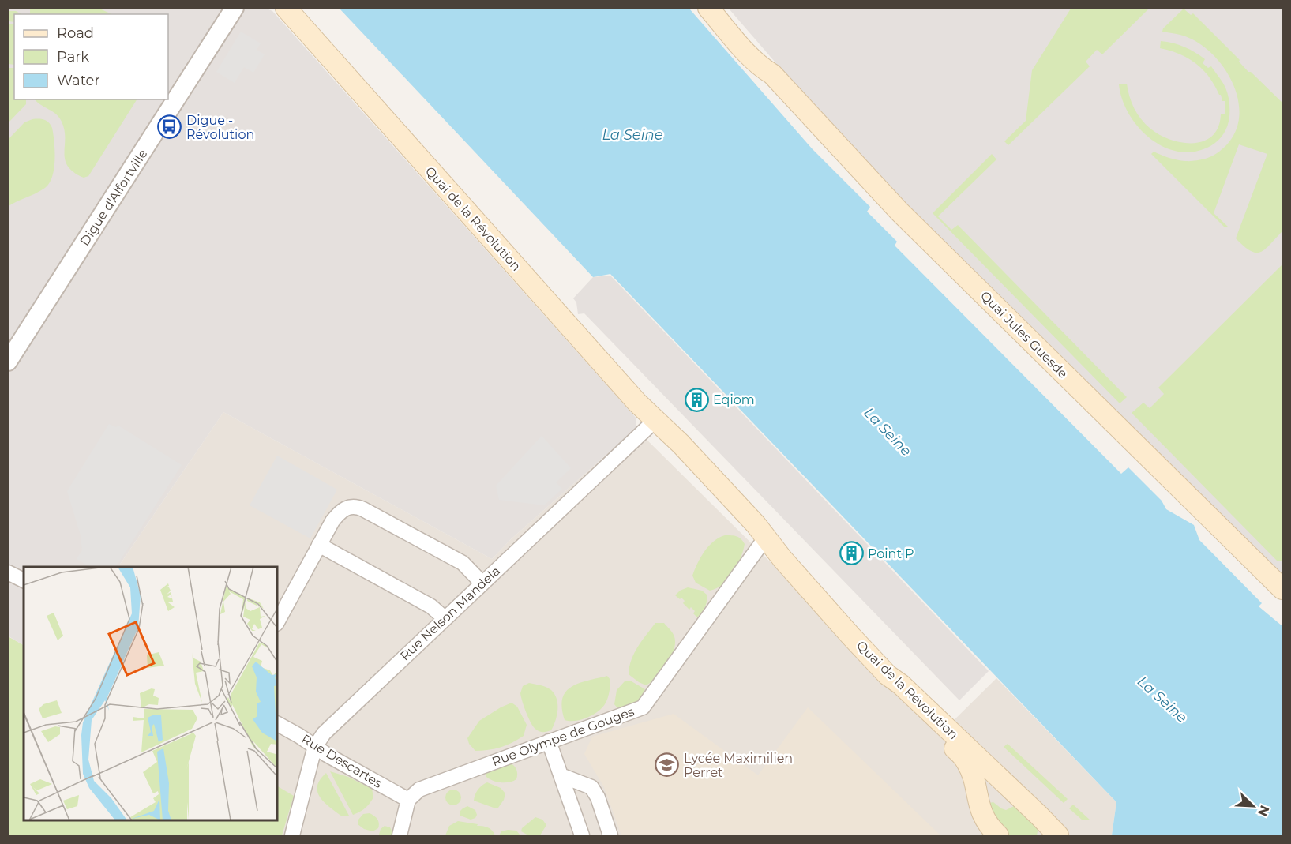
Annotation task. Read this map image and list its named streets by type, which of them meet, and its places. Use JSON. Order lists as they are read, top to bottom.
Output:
{
  "streets": {
    "main road": ["Quai de la Révolution", "Quai Jules Guesde"],
    "street": [
      "Digue d'Alfortville",
      "Rue Nelson Mandela",
      "Rue Olympe de Gouges",
      "Rue Descartes"
    ]
  },
  "crossings": [
    ["Quai de la Révolution", "Rue Nelson Mandela"],
    ["Quai de la Révolution", "Rue Olympe de Gouges"],
    ["Rue Nelson Mandela", "Rue Descartes"],
    ["Rue Olympe de Gouges", "Rue Descartes"]
  ],
  "water": ["La Seine"],
  "places": {
    "bus stop": ["Digue - Révolution"],
    "building": ["Eqiom", "Point P"],
    "school or university": ["Lycée Maximilien Perret"]
  },
  "legend": ["Road", "Park", "Water"],
  "north": "bottom right"
}
